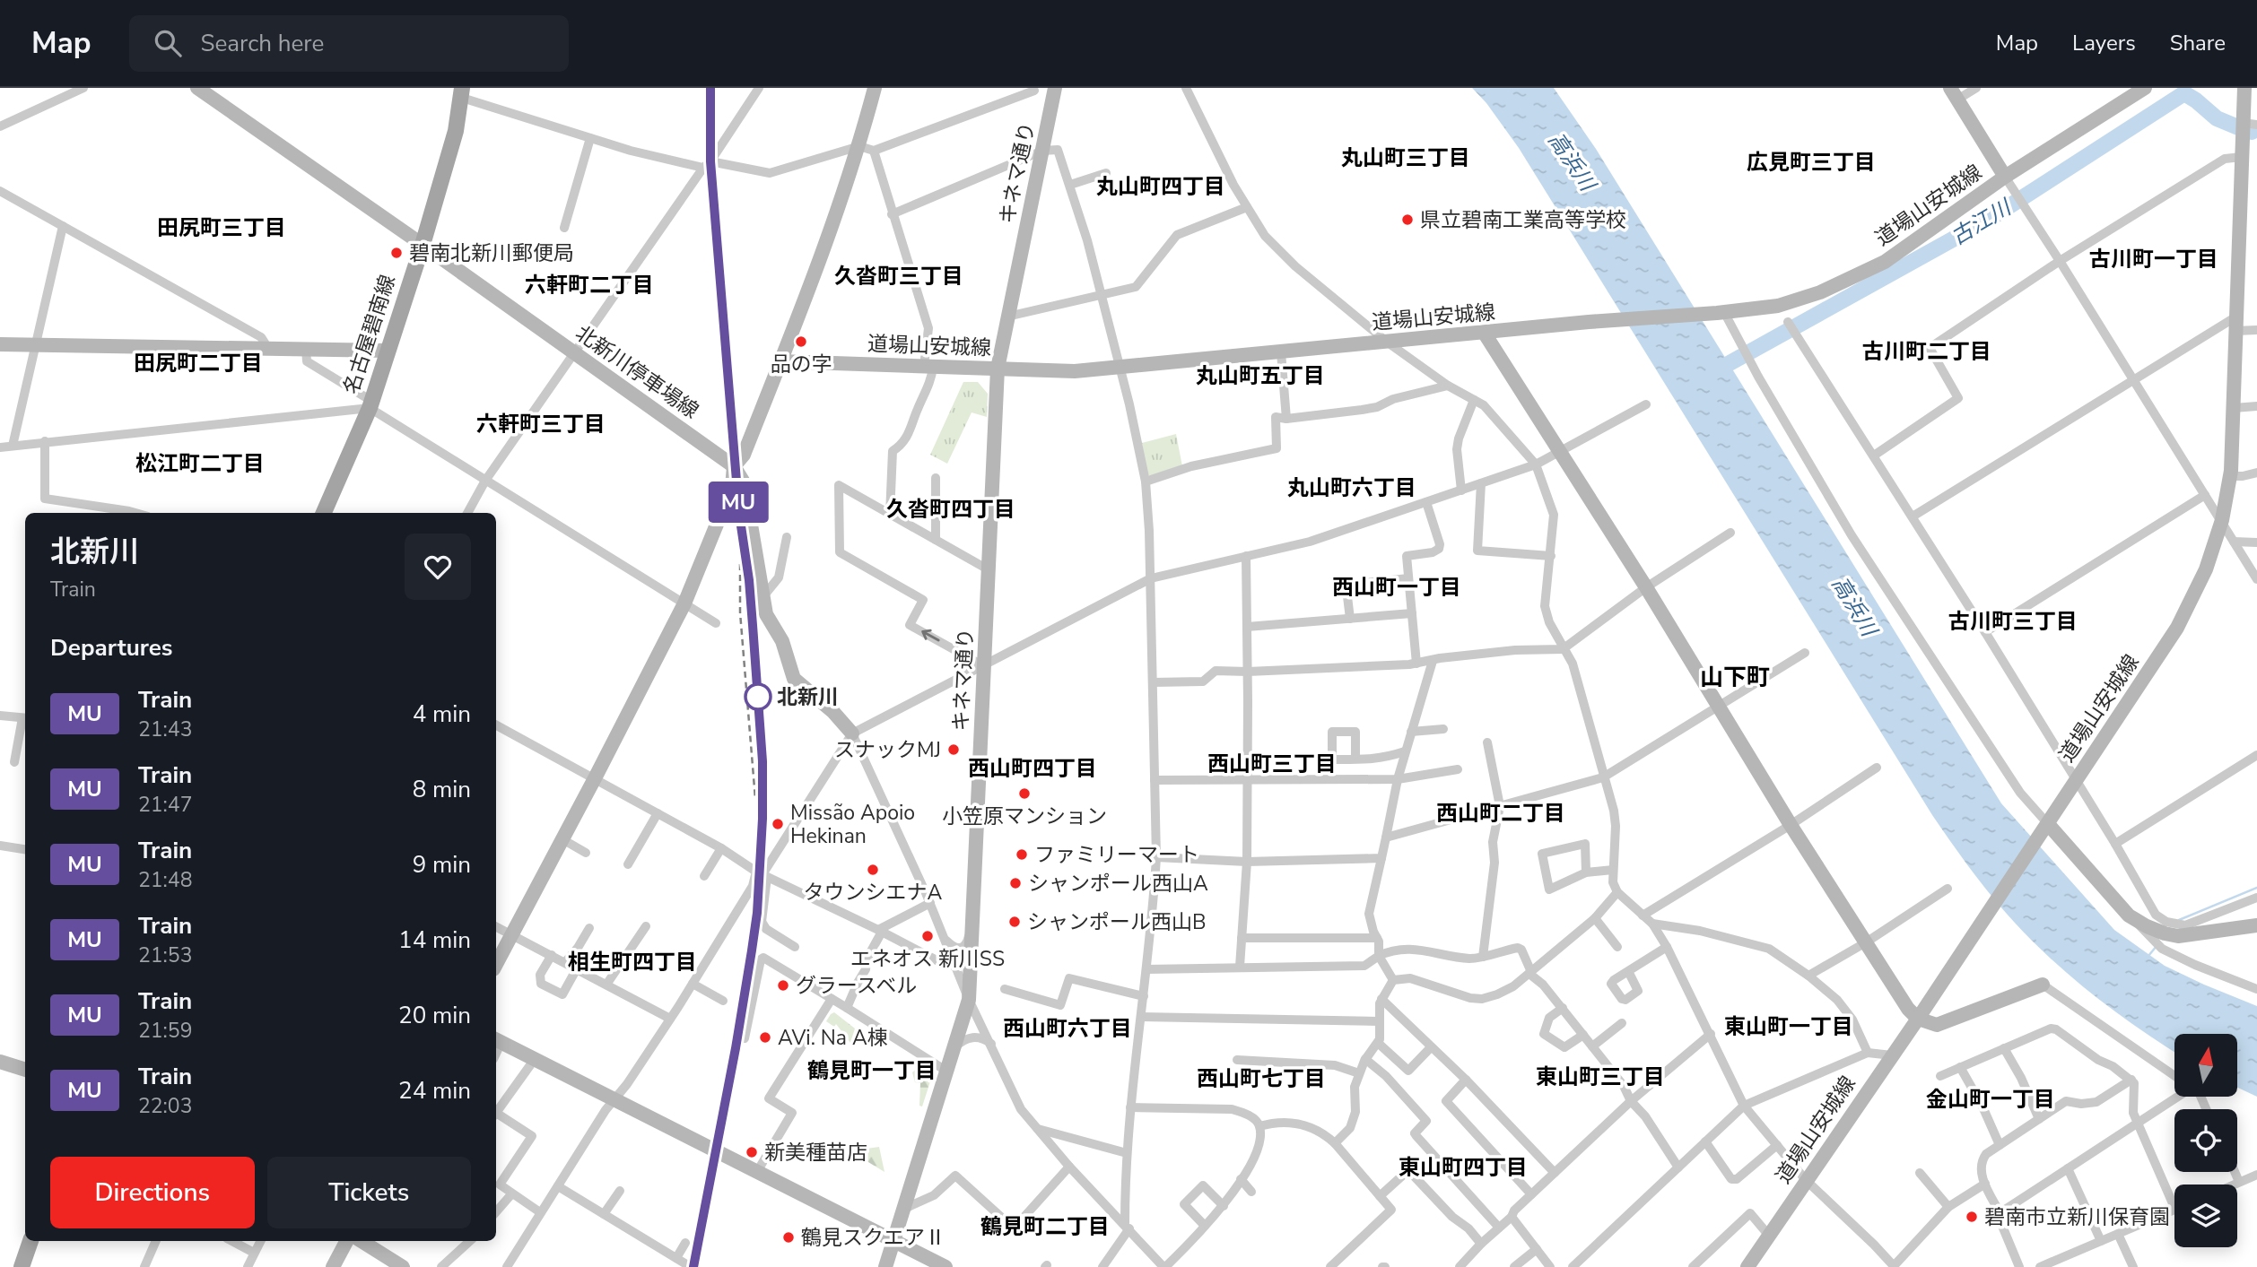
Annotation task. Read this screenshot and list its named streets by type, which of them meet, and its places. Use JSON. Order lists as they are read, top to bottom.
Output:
{
  "streets": {
    "main road": ["名古屋碧南線"],
    "street": ["キネマ通り", "道場山安城線", "北新川停車場線"]
  },
  "crossings": [
    ["キネマ通り", "道場山安城線"],
    ["名古屋碧南線", "北新川停車場線"]
  ],
  "districts": [
    "丸山町三丁目",
    "広見町三丁目",
    "丸山町四丁目",
    "田尻町三丁目",
    "古川町一丁目",
    "久沓町三丁目",
    "六軒町二丁目",
    "古川町二丁目",
    "田尻町二丁目",
    "丸山町五丁目",
    "六軒町三丁目",
    "松江町二丁目",
    "丸山町六丁目",
    "久沓町四丁目",
    "西山町一丁目",
    "古川町三丁目",
    "山下町",
    "西山町三丁目",
    "西山町四丁目",
    "西山町二丁目",
    "相生町四丁目",
    "東山町一丁目",
    "西山町六丁目",
    "鶴見町一丁目",
    "東山町三丁目",
    "西山町七丁目",
    "金山町一丁目",
    "東山町四丁目",
    "鶴見町二丁目"
  ],
  "water": ["高浜川", "古江川"],
  "places": [
    "県立碧南工業高等学校",
    "碧南北新川郵便局",
    "品の字",
    "北新川",
    "スナックMJ",
    "小笠原マンション",
    "Missão Apoio Hekinan",
    "ファミリーマート",
    "タウンシエナA",
    "シャンポール西山A",
    "シャンポール西山B",
    "エネオス 新川SS",
    "グラースベル",
    "AVi. Na A棟",
    "新美種苗店",
    "碧南市立新川保育園",
    "鶴見スクエアⅡ"
  ],
  "north": "top",
  "page": {
    "header": "Map",
    "search": "Search here",
    "nav": ["Map", "Layers", "Share"],
    "on_map": "MU",
    "heading": [
      ["北新川", "Train"],
      "Departures"
    ],
    "list": [
      {
        "mark": "MU",
        "name": "Train",
        "note": "21:43",
        "value": "4 min"
      },
      {
        "mark": "MU",
        "name": "Train",
        "note": "21:47",
        "value": "8 min"
      },
      {
        "mark": "MU",
        "name": "Train",
        "note": "21:48",
        "value": "9 min"
      },
      {
        "mark": "MU",
        "name": "Train",
        "note": "21:53",
        "value": "14 min"
      },
      {
        "mark": "MU",
        "name": "Train",
        "note": "21:59",
        "value": "20 min"
      },
      {
        "mark": "MU",
        "name": "Train",
        "note": "22:03",
        "value": "24 min"
      }
    ],
    "buttons": ["Directions", "Tickets"]
  }
}
